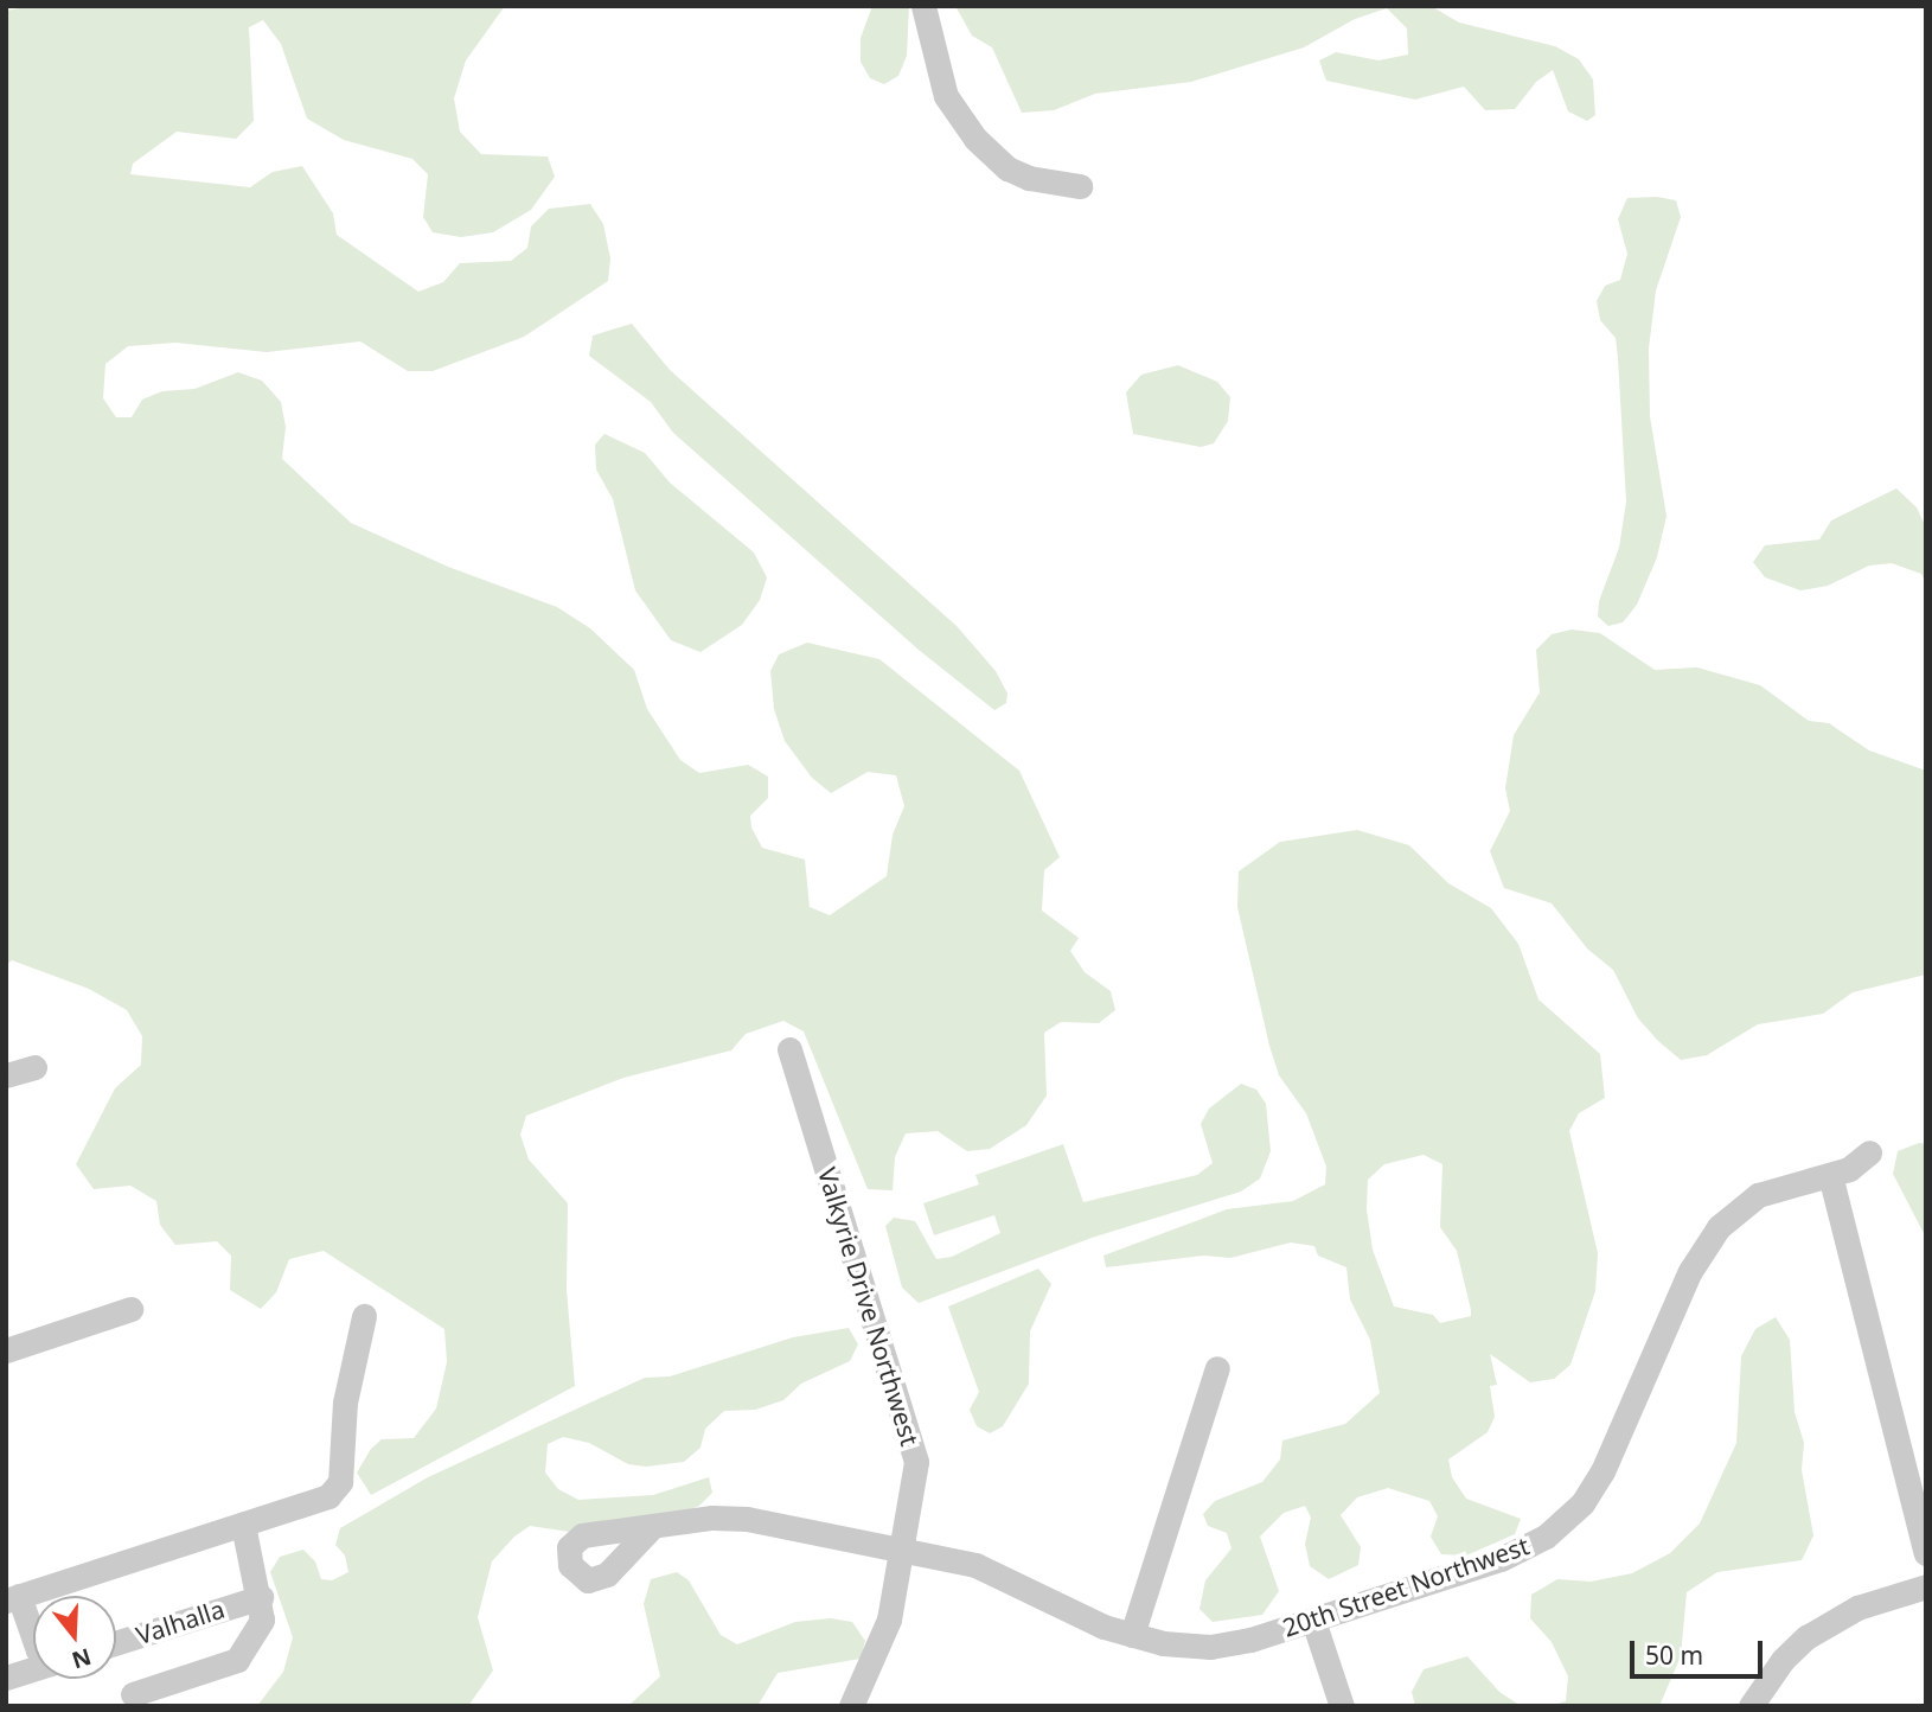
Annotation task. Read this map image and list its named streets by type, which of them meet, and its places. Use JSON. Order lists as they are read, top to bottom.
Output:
{
  "streets": {
    "street": ["Valkyrie Drive Northwest", "20th Street Northwest", "Valhalla"]
  },
  "crossings": [
    ["Valkyrie Drive Northwest", "20th Street Northwest"]
  ],
  "scale_bar": "50 m",
  "north": "bottom"
}
